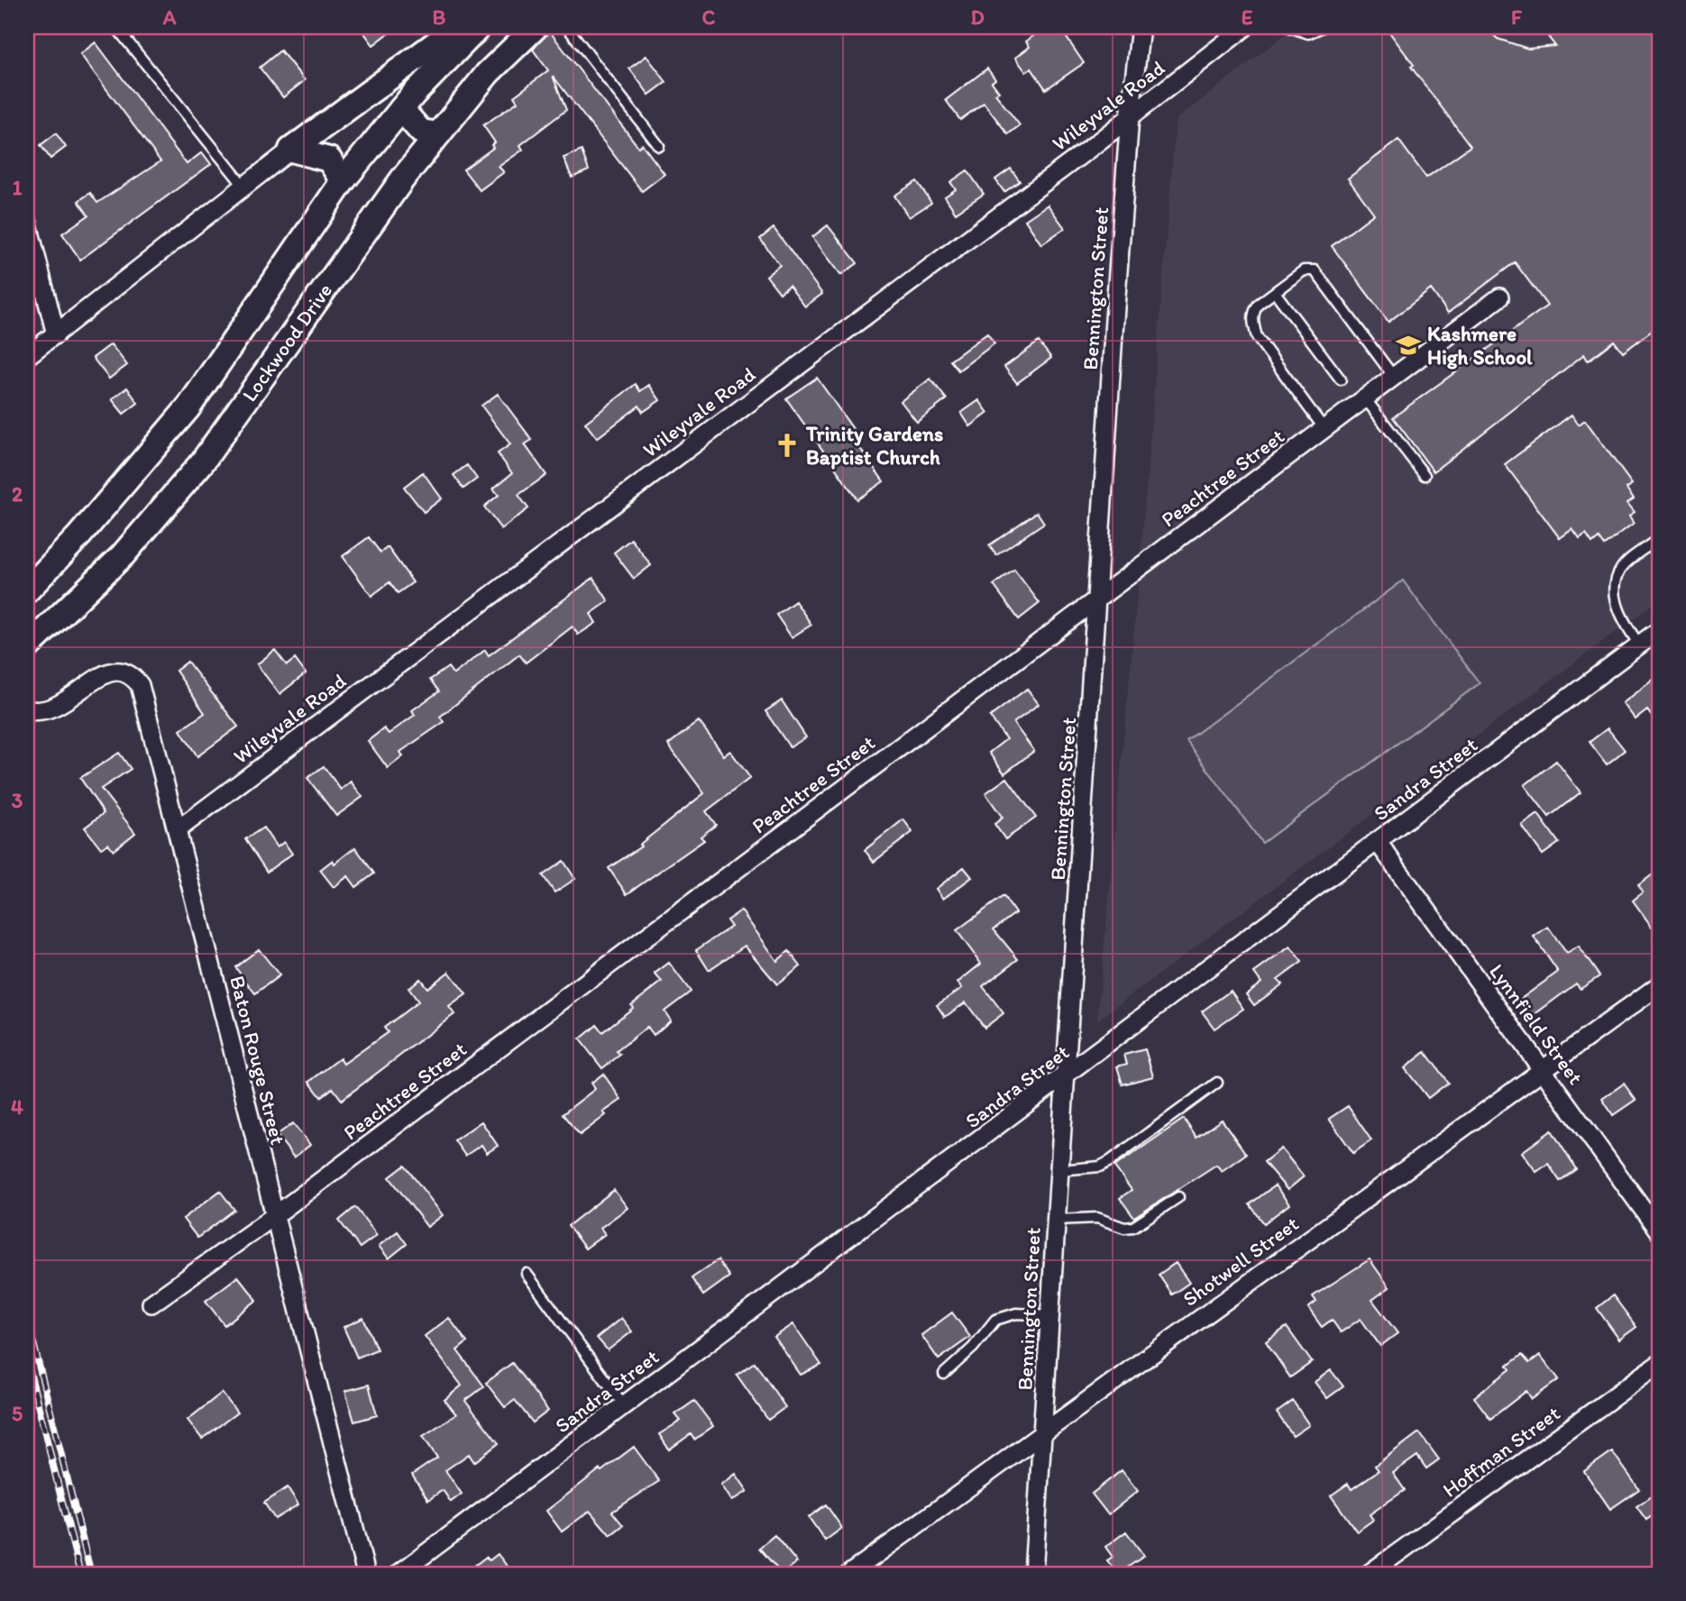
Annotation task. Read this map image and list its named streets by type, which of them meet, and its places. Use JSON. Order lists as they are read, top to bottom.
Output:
{
  "streets": {
    "main road": ["Lockwood Drive"],
    "street": [
      "Wileyvale Road",
      "Bennington Street",
      "Peachtree Street",
      "Sandra Street",
      "Lynnfield Street",
      "Baton Rouge Street",
      "Shotwell Street",
      "Hoffman Street"
    ]
  },
  "crossings": [
    ["Wileyvale Road", "Bennington Street"],
    ["Wileyvale Road", "Baton Rouge Street"],
    ["Bennington Street", "Peachtree Street"],
    ["Bennington Street", "Sandra Street"],
    ["Bennington Street", "Shotwell Street"],
    ["Peachtree Street", "Baton Rouge Street"],
    ["Sandra Street", "Lynnfield Street"],
    ["Lynnfield Street", "Shotwell Street"]
  ],
  "places": {
    "school or university": ["Kashmere High School"],
    "church": ["Trinity Gardens Baptist Church"]
  },
  "grid": {
    "columns": [
      "A",
      "B",
      "C",
      "D",
      "E",
      "F"
    ],
    "rows": [
      "1",
      "2",
      "3",
      "4",
      "5"
    ]
  }
}
